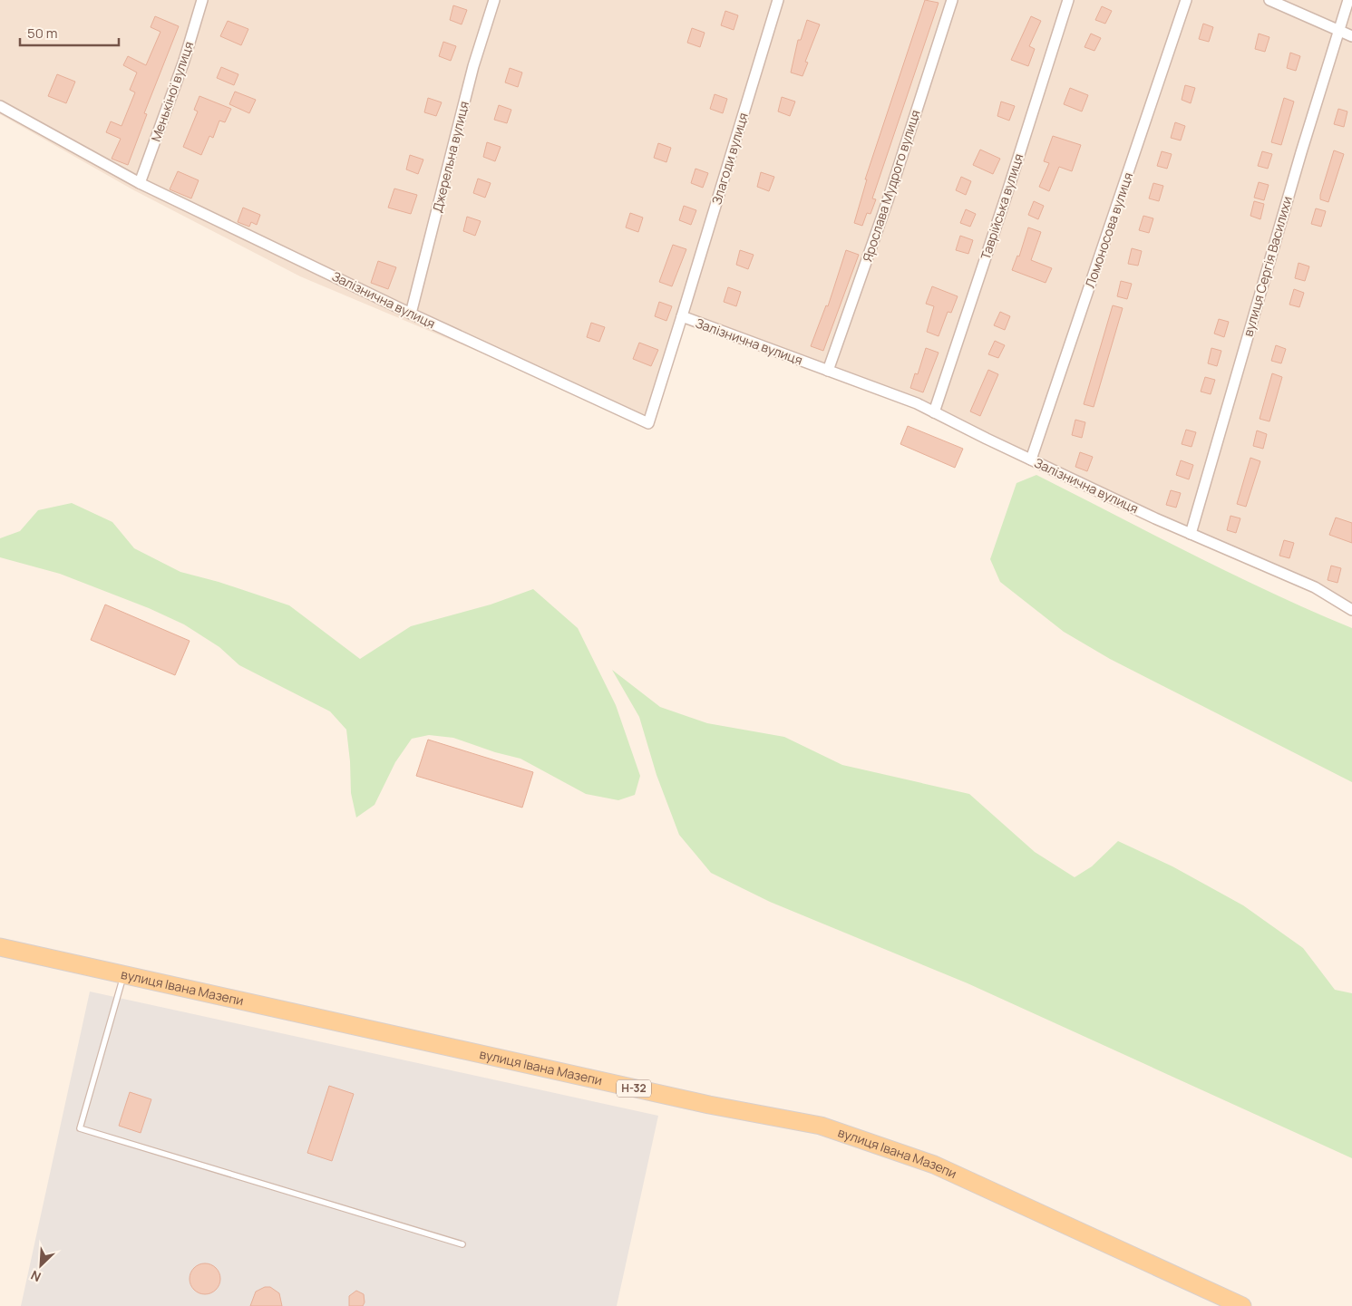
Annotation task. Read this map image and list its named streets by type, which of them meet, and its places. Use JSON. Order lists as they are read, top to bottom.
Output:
{
  "streets": {
    "main road": ["вулиця Івана Мазепи", "Н-32"],
    "street": [
      "Менькіної вулиця",
      "Джерельна вулиця",
      "Злагоди вулиця",
      "Ярослава Мудрого вулиця",
      "Таврійська вулиця",
      "Ломоносова вулиця",
      "вулиця Сергія Василихи",
      "Залізнична вулиця"
    ]
  },
  "crossings": [
    ["Менькіної вулиця", "Залізнична вулиця"],
    ["Джерельна вулиця", "Залізнична вулиця"],
    ["Злагоди вулиця", "Залізнична вулиця"],
    ["Ярослава Мудрого вулиця", "Залізнична вулиця"],
    ["Таврійська вулиця", "Залізнична вулиця"],
    ["Ломоносова вулиця", "Залізнична вулиця"],
    ["вулиця Сергія Василихи", "Залізнична вулиця"]
  ],
  "scale_bar": "50 m",
  "north": "bottom left"
}
